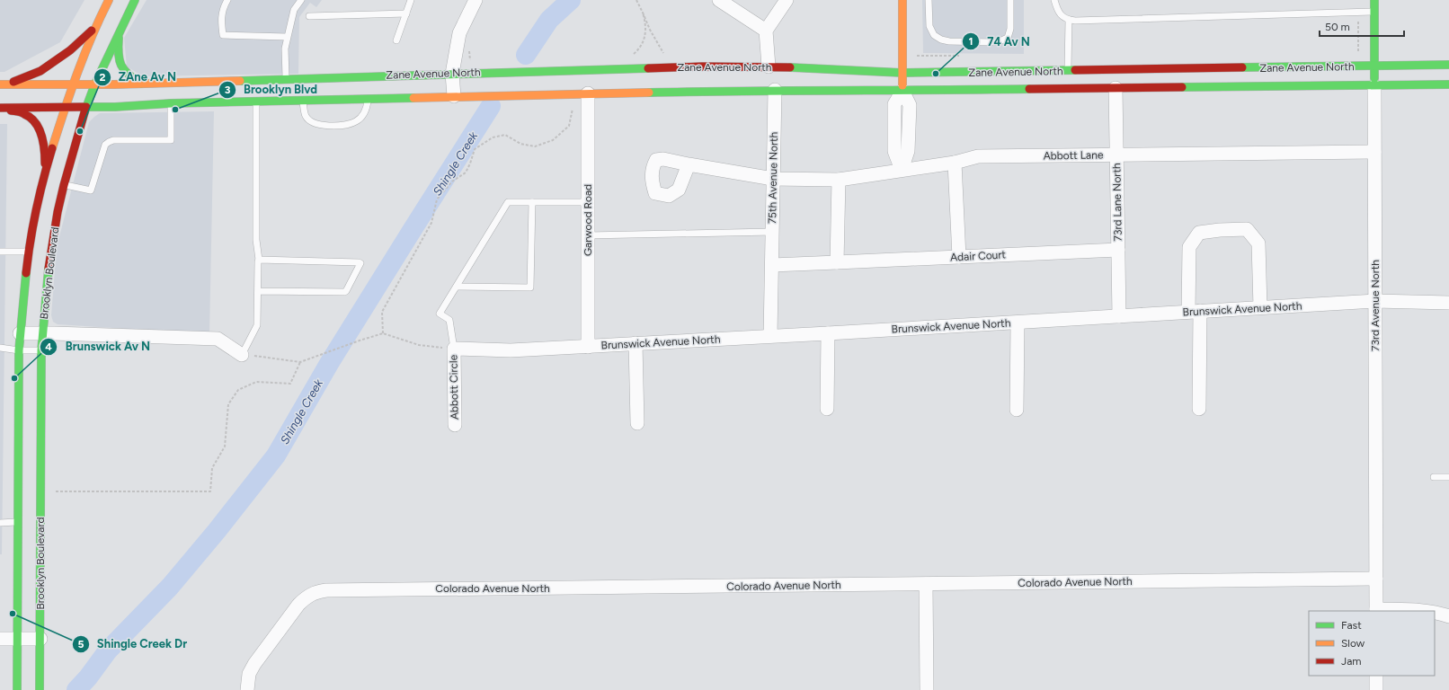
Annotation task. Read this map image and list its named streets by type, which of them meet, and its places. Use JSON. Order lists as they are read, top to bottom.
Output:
{
  "streets": {
    "street": [
      "Zane Avenue North",
      "Abbott Lane",
      "75th Avenue North",
      "73rd Lane North",
      "Garwood Road",
      "Adair Court",
      "Brooklyn Boulevard",
      "73rd Avenue North",
      "Brunswick Avenue North",
      "Abbott Circle",
      "Colorado Avenue North"
    ]
  },
  "crossings": [
    ["Zane Avenue North", "75th Avenue North"],
    ["Zane Avenue North", "73rd Lane North"],
    ["Zane Avenue North", "Garwood Road"],
    ["Zane Avenue North", "Brooklyn Boulevard"],
    ["Zane Avenue North", "73rd Avenue North"],
    ["Abbott Lane", "75th Avenue North"],
    ["Abbott Lane", "73rd Lane North"],
    ["Abbott Lane", "73rd Avenue North"],
    ["75th Avenue North", "Brunswick Avenue North"],
    ["73rd Lane North", "Adair Court"],
    ["73rd Lane North", "Brunswick Avenue North"],
    ["Garwood Road", "Brunswick Avenue North"],
    ["73rd Avenue North", "Brunswick Avenue North"],
    ["73rd Avenue North", "Colorado Avenue North"],
    ["Brunswick Avenue North", "Abbott Circle"]
  ],
  "water": ["Shingle Creek"],
  "places": [
    "74 Av N",
    "Brooklyn Blvd",
    "ZAne Av N",
    "Brunswick Av N",
    "Shingle Creek Dr"
  ],
  "legend": ["Fast", "Slow", "Jam"],
  "scale_bar": "50 m"
}
